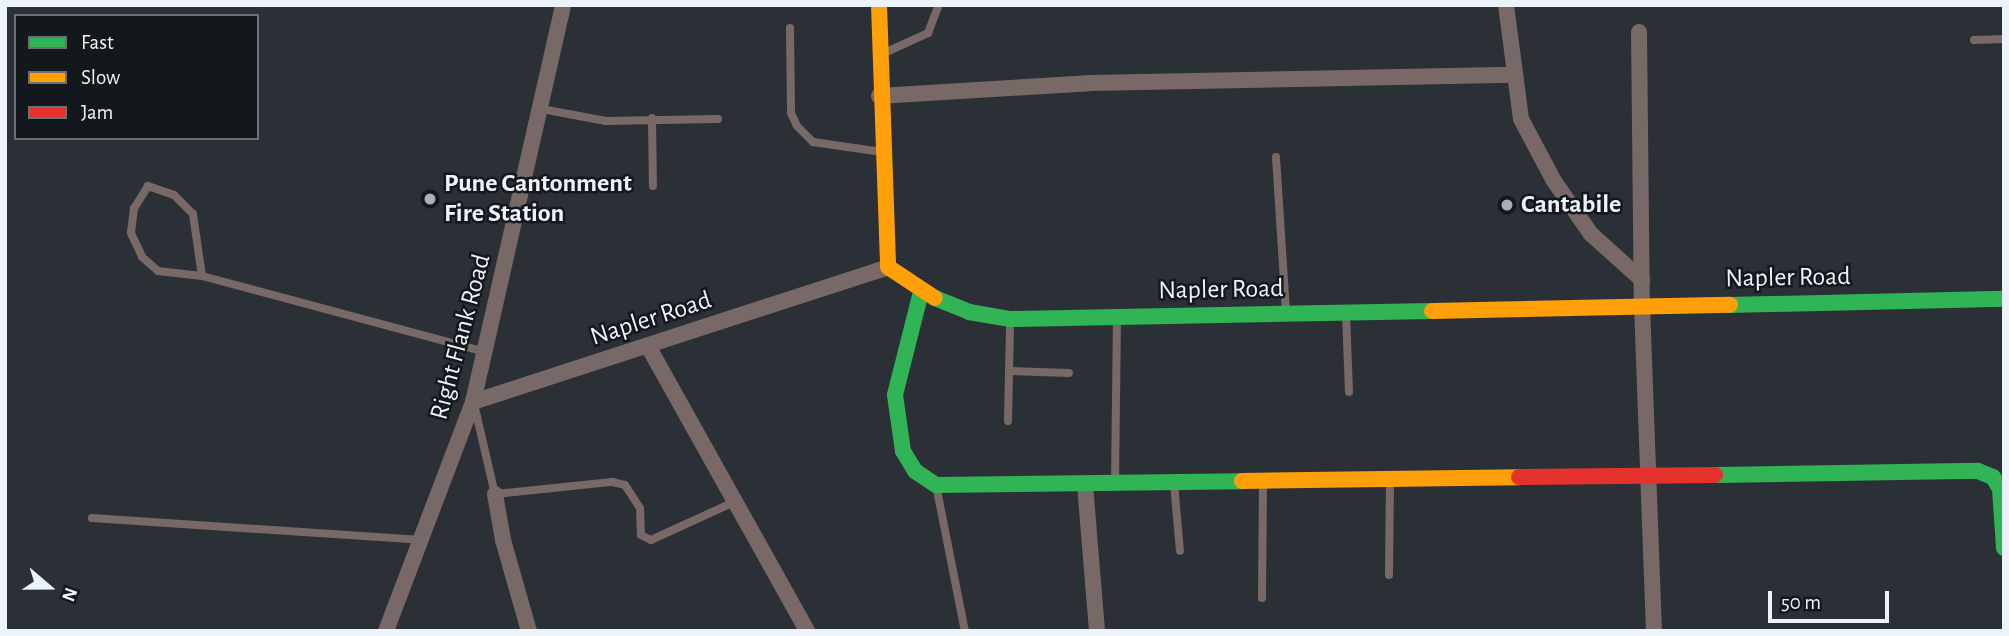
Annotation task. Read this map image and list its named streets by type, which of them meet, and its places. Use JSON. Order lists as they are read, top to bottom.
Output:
{
  "streets": {
    "street": ["Napler Road", "Right Flank Road"]
  },
  "crossings": [
    ["Napler Road", "Right Flank Road"]
  ],
  "places": ["Pune Cantonment Fire Station", "Cantabile"],
  "legend": ["Fast", "Slow", "Jam"],
  "scale_bar": "50 m",
  "north": "right"
}
